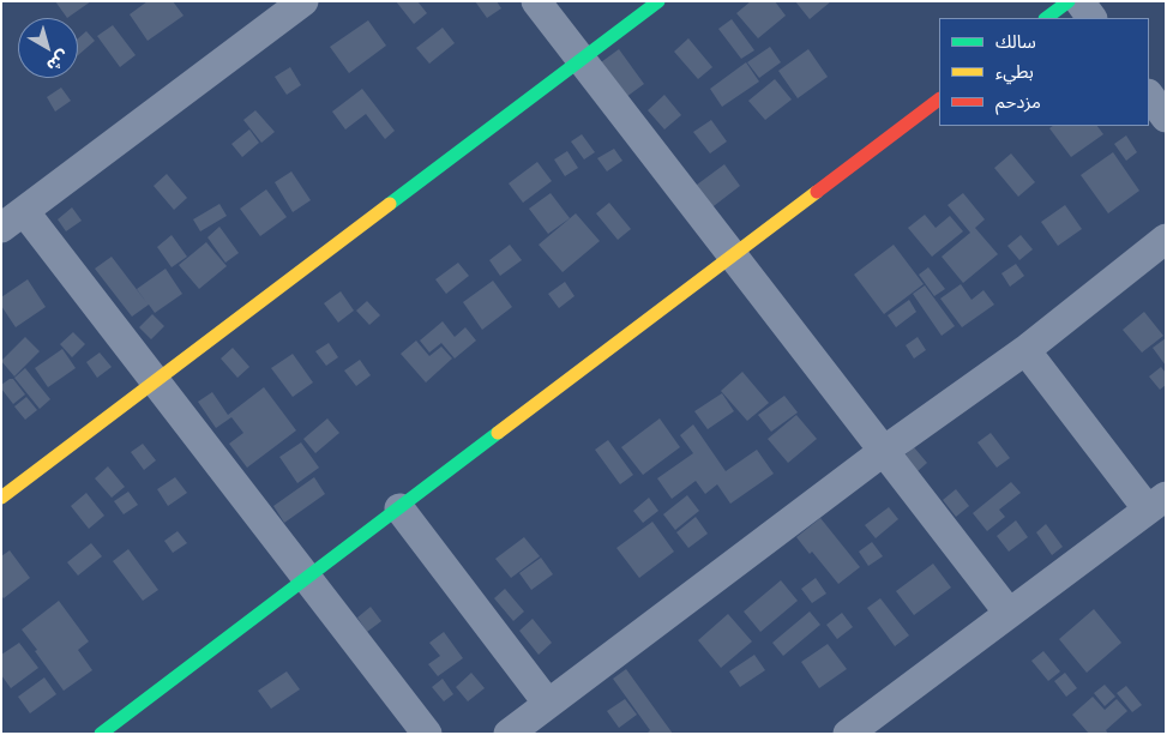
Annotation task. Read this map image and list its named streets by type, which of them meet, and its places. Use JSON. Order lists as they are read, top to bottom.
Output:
{
  "legend": ["سالك", "بطيء", "مزدحم"],
  "north": "bottom right"
}
